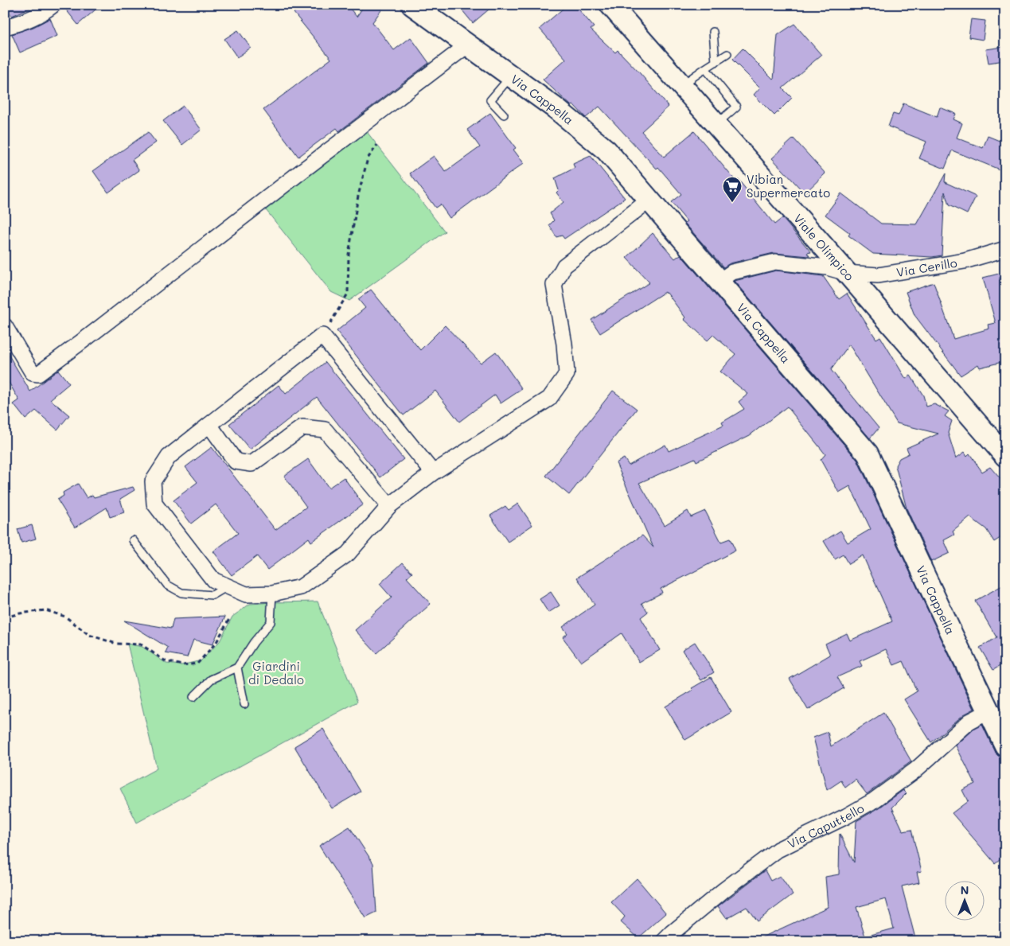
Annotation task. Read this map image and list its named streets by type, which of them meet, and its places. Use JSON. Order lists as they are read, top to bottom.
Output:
{
  "streets": {
    "street": [
      "Via Cappella",
      "Viale Olimpico",
      "Via Cerillo",
      "Via Caputtello"
    ]
  },
  "crossings": [
    ["Via Cappella", "Via Cerillo"],
    ["Via Cappella", "Via Caputtello"],
    ["Viale Olimpico", "Via Cerillo"]
  ],
  "parks": ["Giardini di Dedalo"],
  "places": {
    "supermarket": ["Vibian Supermercato"]
  },
  "north": "top"
}
